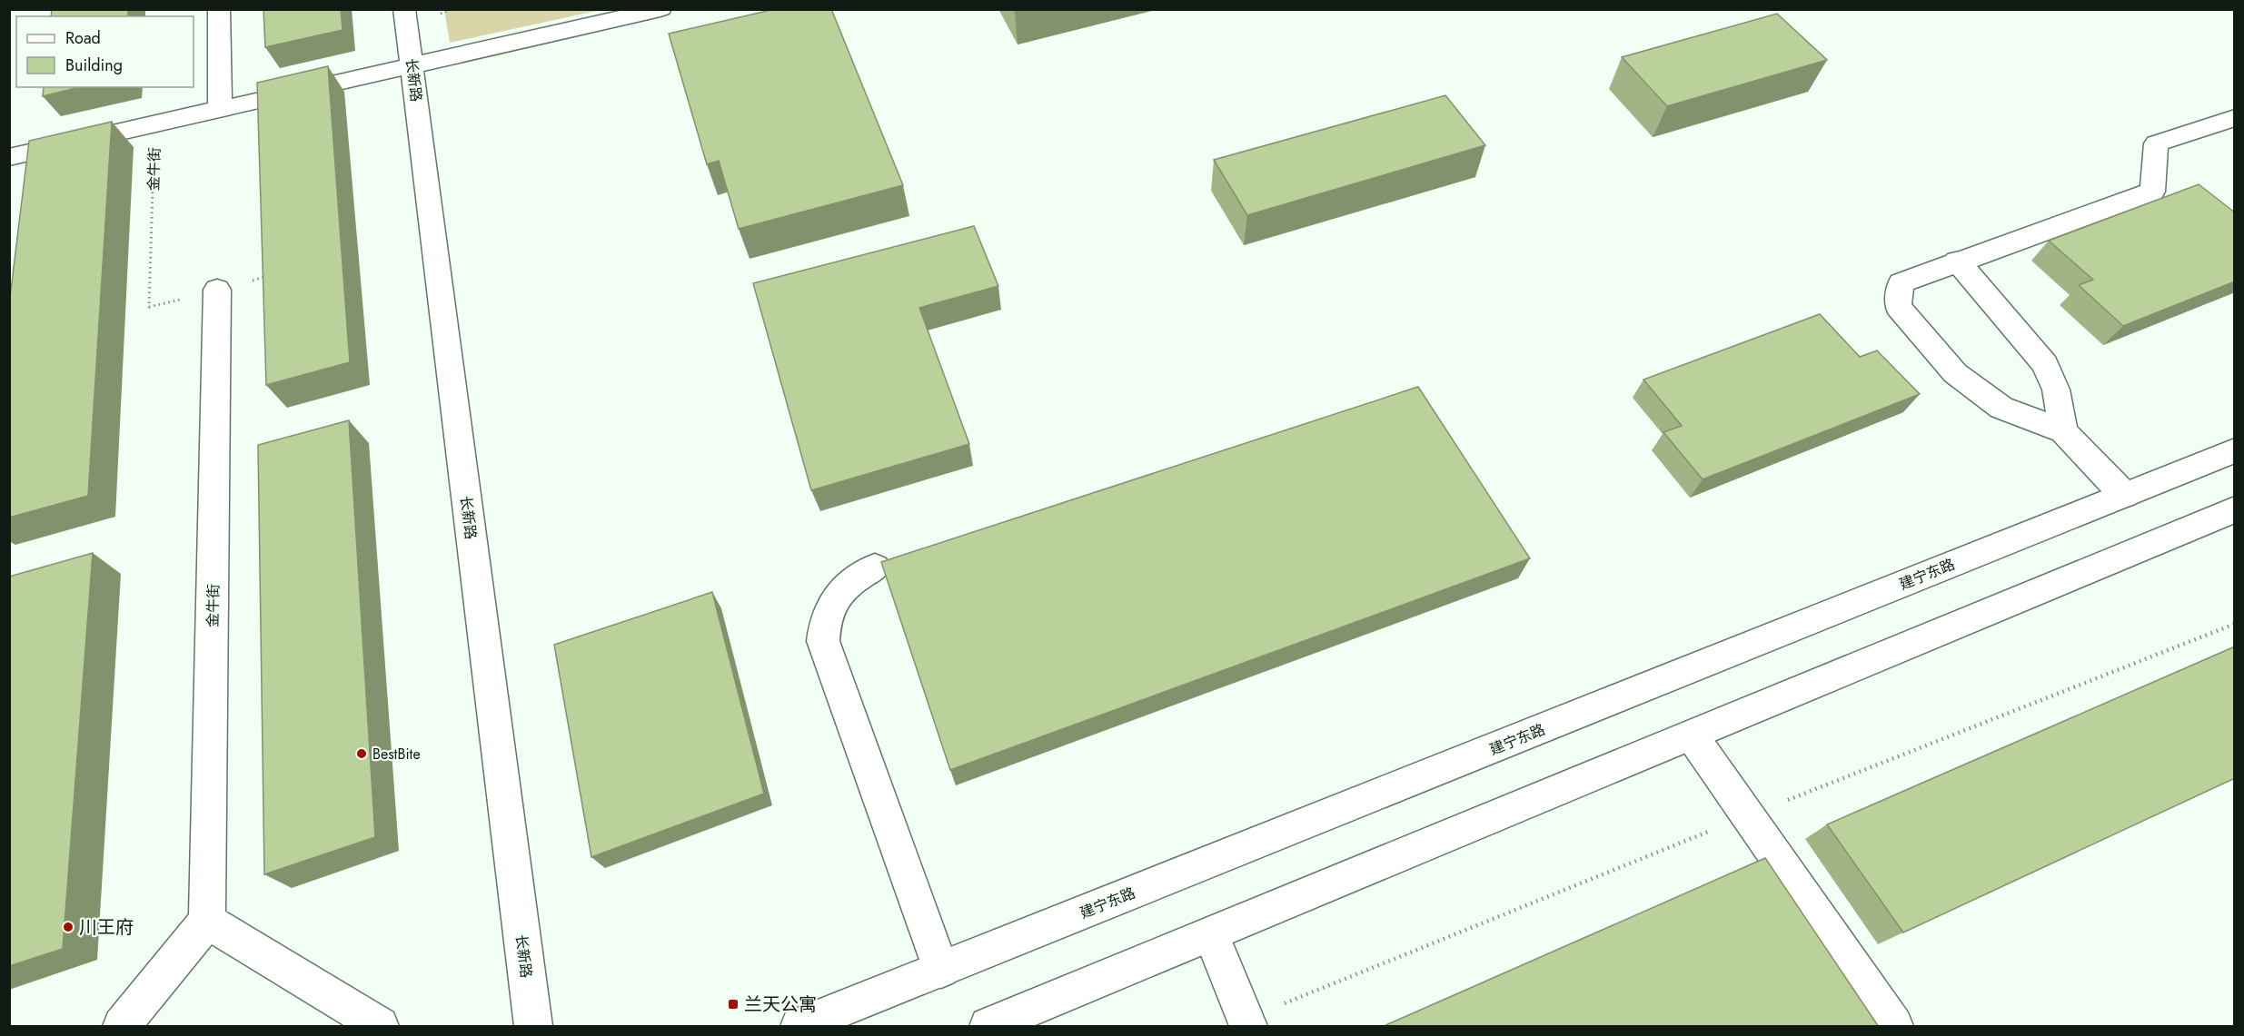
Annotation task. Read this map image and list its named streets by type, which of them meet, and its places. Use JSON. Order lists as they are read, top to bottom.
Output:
{
  "streets": {
    "street": ["长新路", "金牛街", "建宁东路"]
  },
  "crossings": [
    ["长新路", "金牛街"]
  ],
  "places": {
    "other": ["BestBite", "川王府"],
    "transit": ["兰天公寓"]
  },
  "legend": ["Road", "Building"]
}
